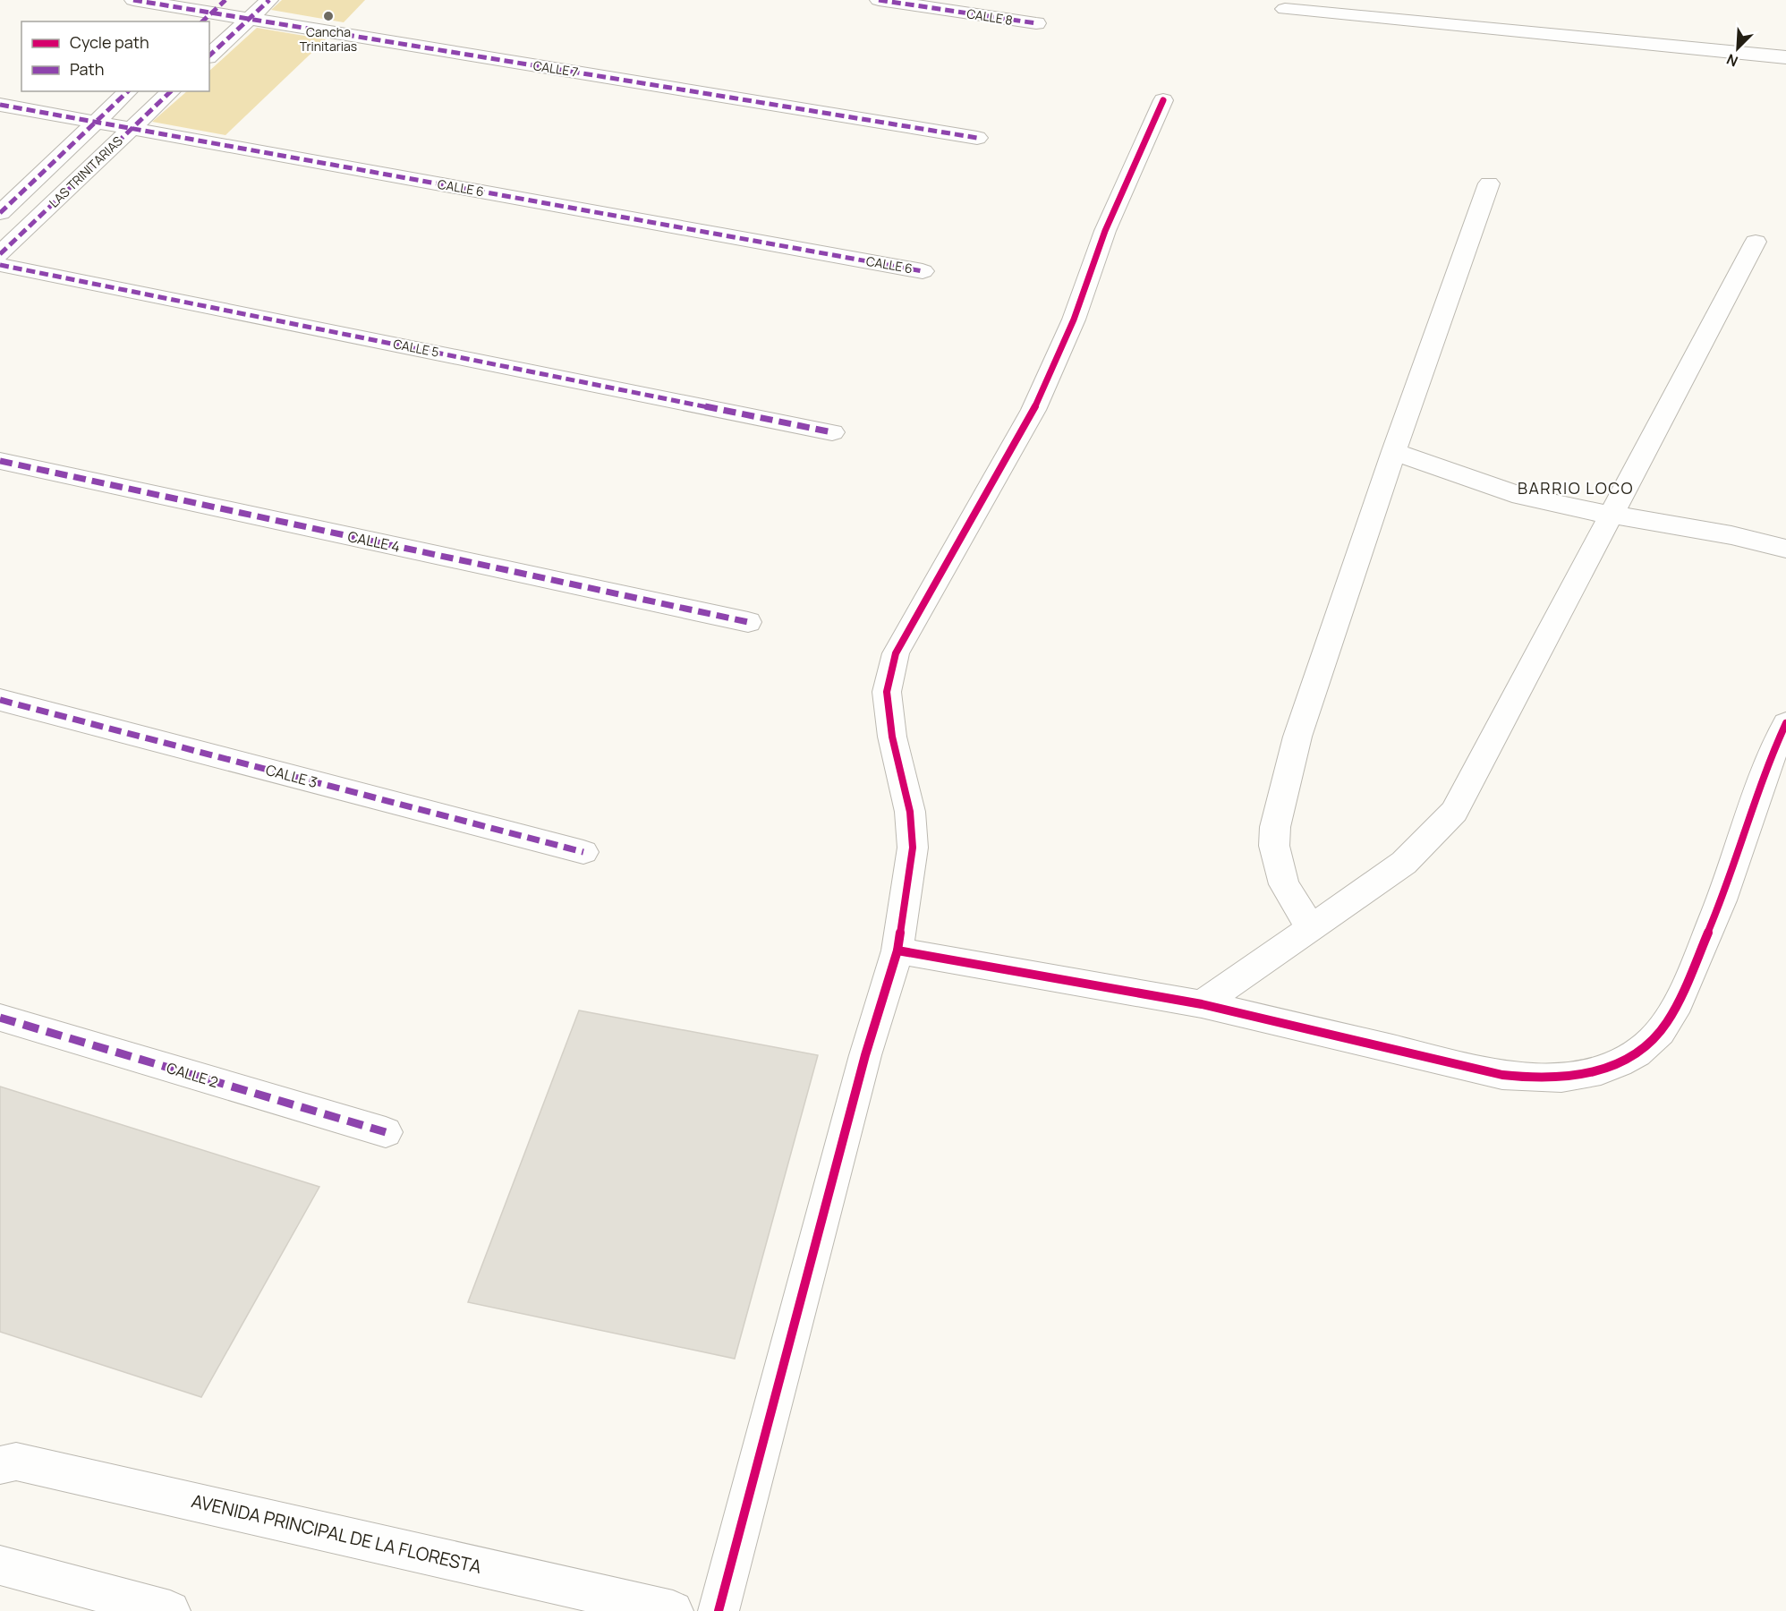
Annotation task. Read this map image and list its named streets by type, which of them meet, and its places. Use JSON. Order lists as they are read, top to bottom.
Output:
{
  "streets": {
    "street": [
      "CALLE 8",
      "CALLE 7",
      "LAS TRINITARIAS",
      "CALLE 6",
      "CALLE 5",
      "CALLE 4",
      "CALLE 3",
      "CALLE 2",
      "AVENIDA PRINCIPAL DE LA FLORESTA"
    ]
  },
  "crossings": [
    ["LAS TRINITARIAS", "CALLE 6"]
  ],
  "districts": ["BARRIO LOCO"],
  "places": ["Cancha Trinitarias"],
  "legend": ["Cycle path", "Path"],
  "north": "bottom left"
}
